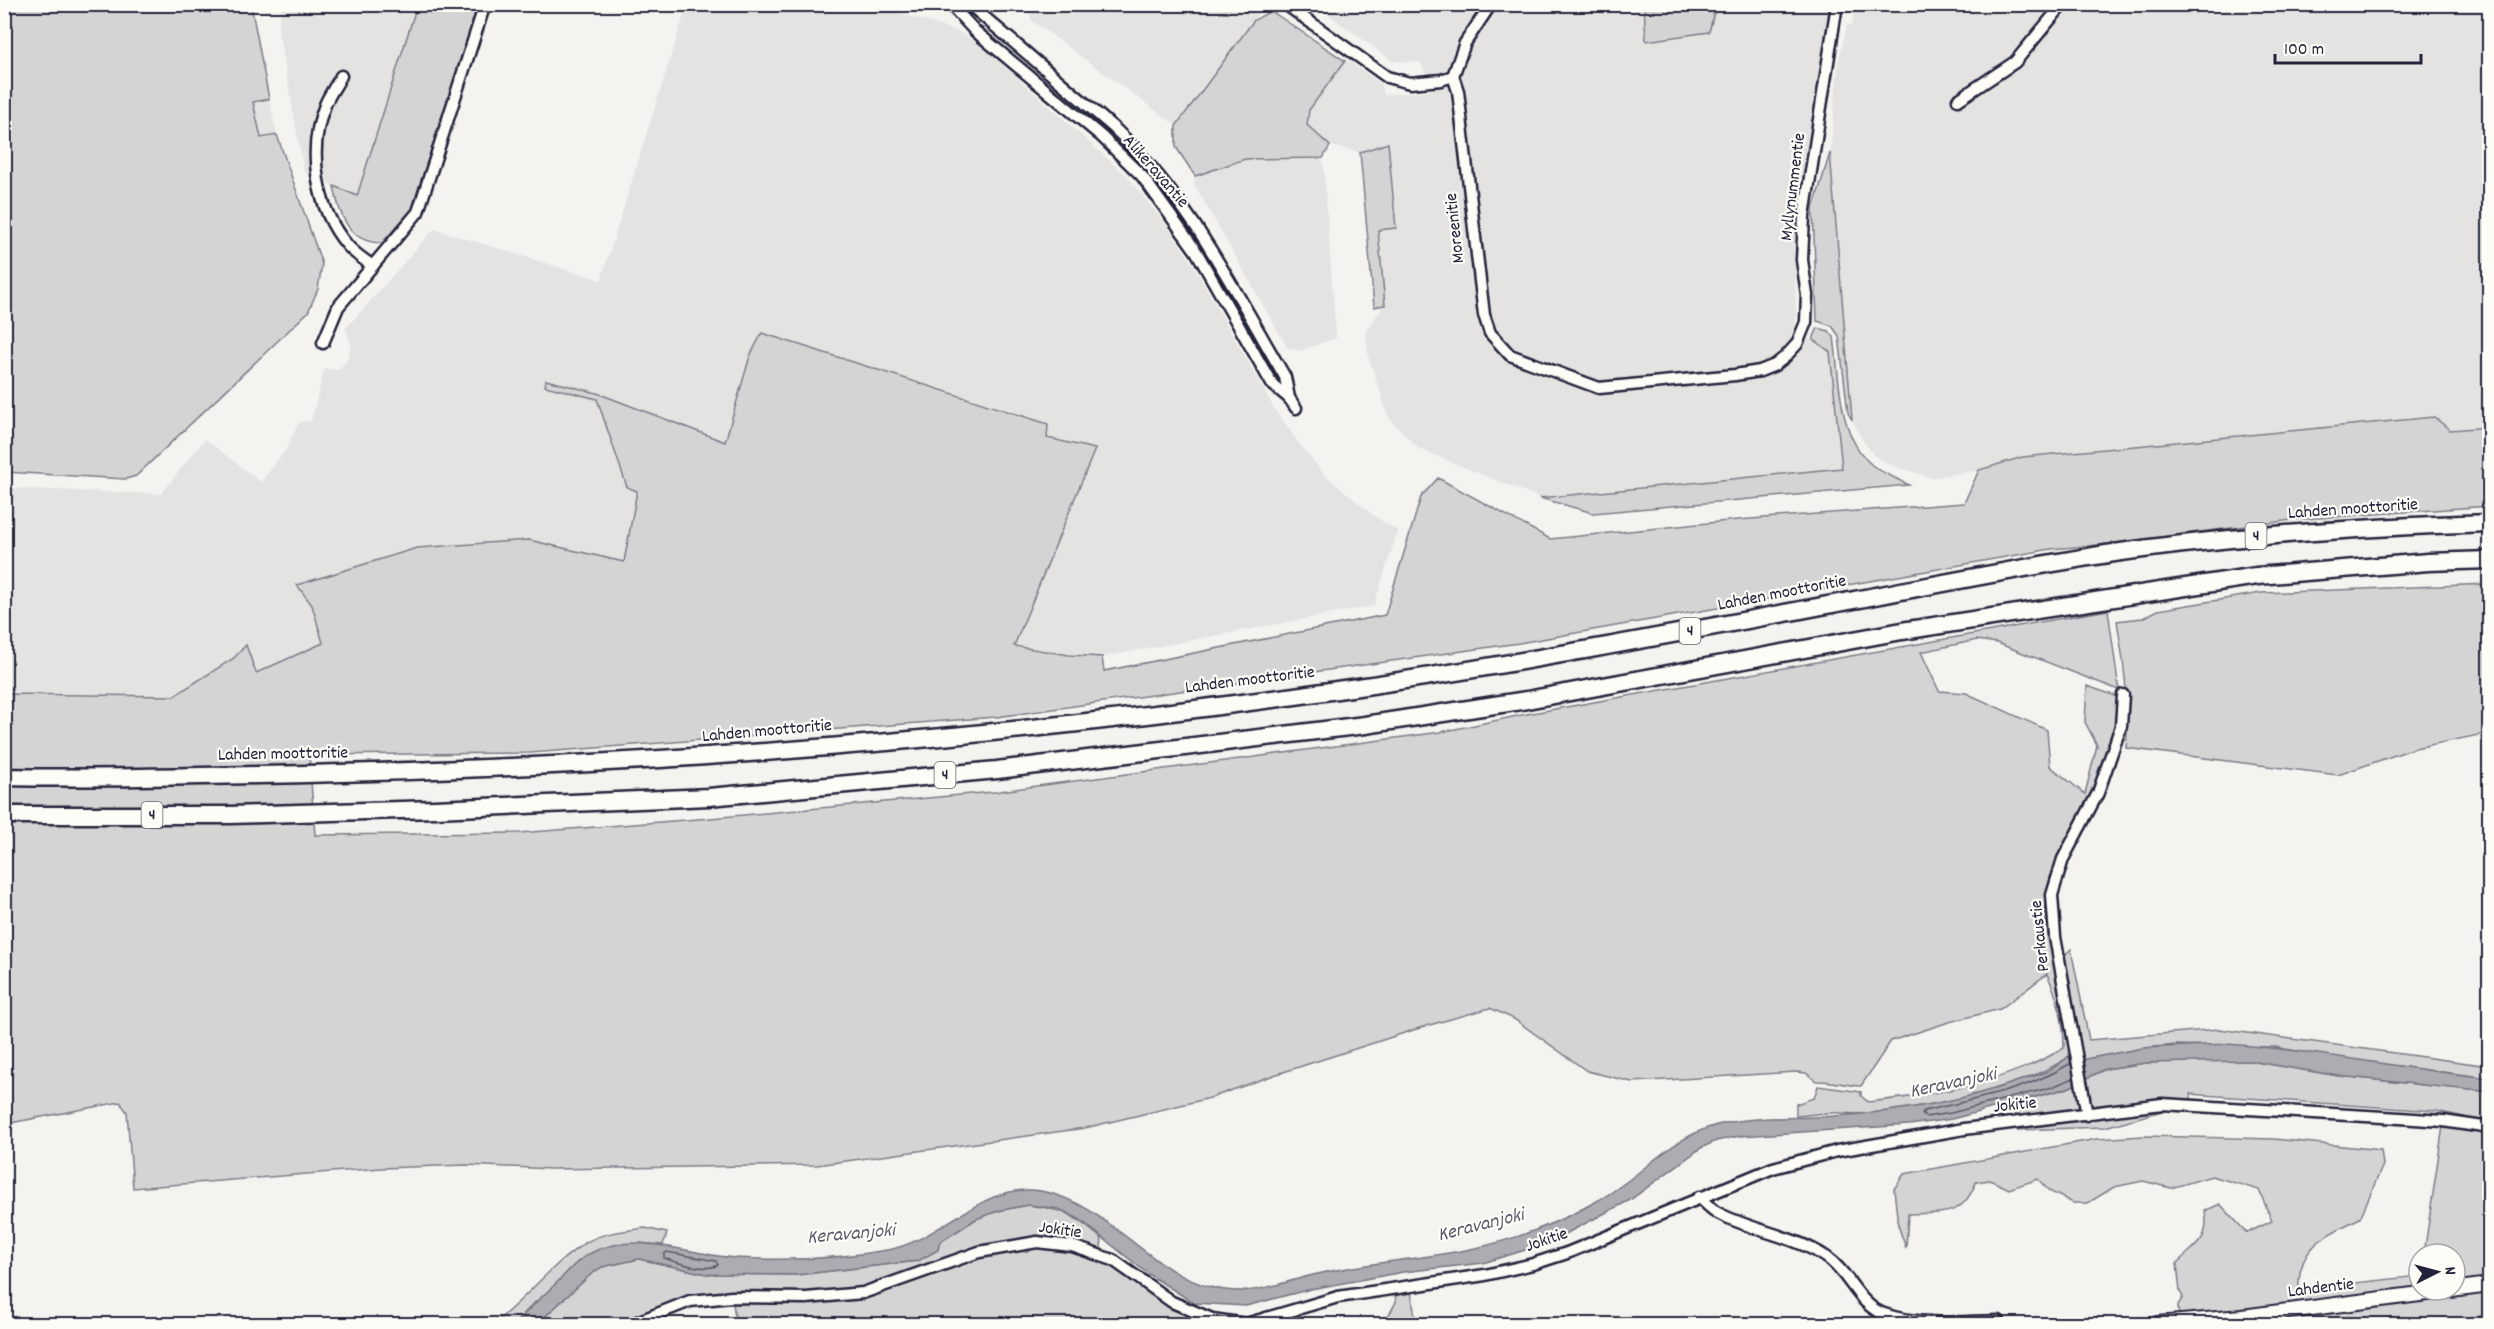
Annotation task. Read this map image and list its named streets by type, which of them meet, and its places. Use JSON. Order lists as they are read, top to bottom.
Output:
{
  "streets": {
    "highway": ["Lahden moottoritie", "4"],
    "main road": ["Lahdentie"],
    "street": [
      "Alikeravantie",
      "Myllynummentie",
      "Moreenitie",
      "Perkaustie",
      "Jokitie"
    ]
  },
  "crossings": [
    ["Myllynummentie", "Moreenitie"],
    ["Perkaustie", "Jokitie"]
  ],
  "water": ["Keravanjoki"],
  "scale_bar": "100 m",
  "north": "right"
}
